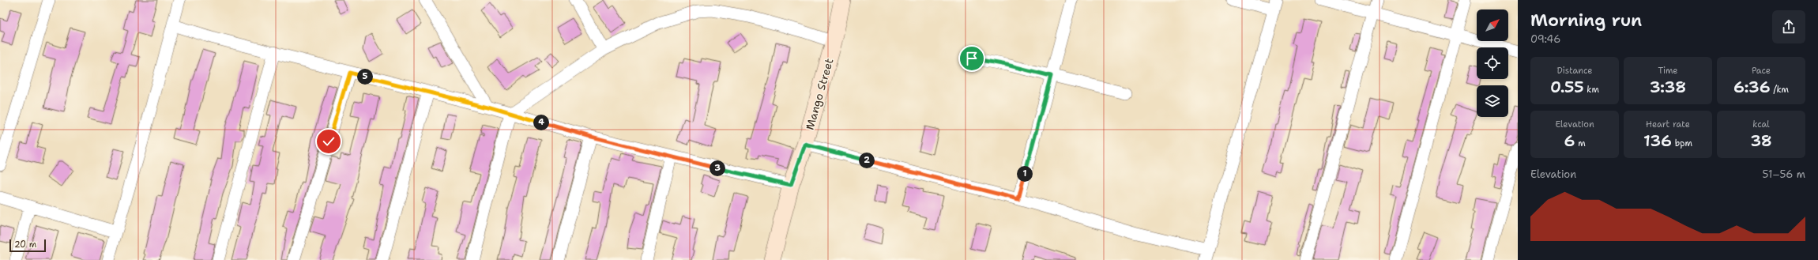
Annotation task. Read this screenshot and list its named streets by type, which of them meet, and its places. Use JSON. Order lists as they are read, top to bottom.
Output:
{
  "streets": {
    "main road": ["Mango Street"]
  },
  "scale_bar": "20 m",
  "north": "top right",
  "page": {
    "heading": ["Morning run", "09:46"],
    "stats": [
      ["Distance", "0.55 km"],
      ["Time", "3:38"],
      ["Pace", "6:36 /km"],
      ["Elevation", "6 m"],
      ["Heart rate", "136 bpm"],
      ["kcal", "38"]
    ],
    "pins": [
      "5",
      "4",
      "2",
      "3",
      "1"
    ],
    "chart": ["Elevation", "51–56 m"],
    "scale": "20 m"
  }
}
